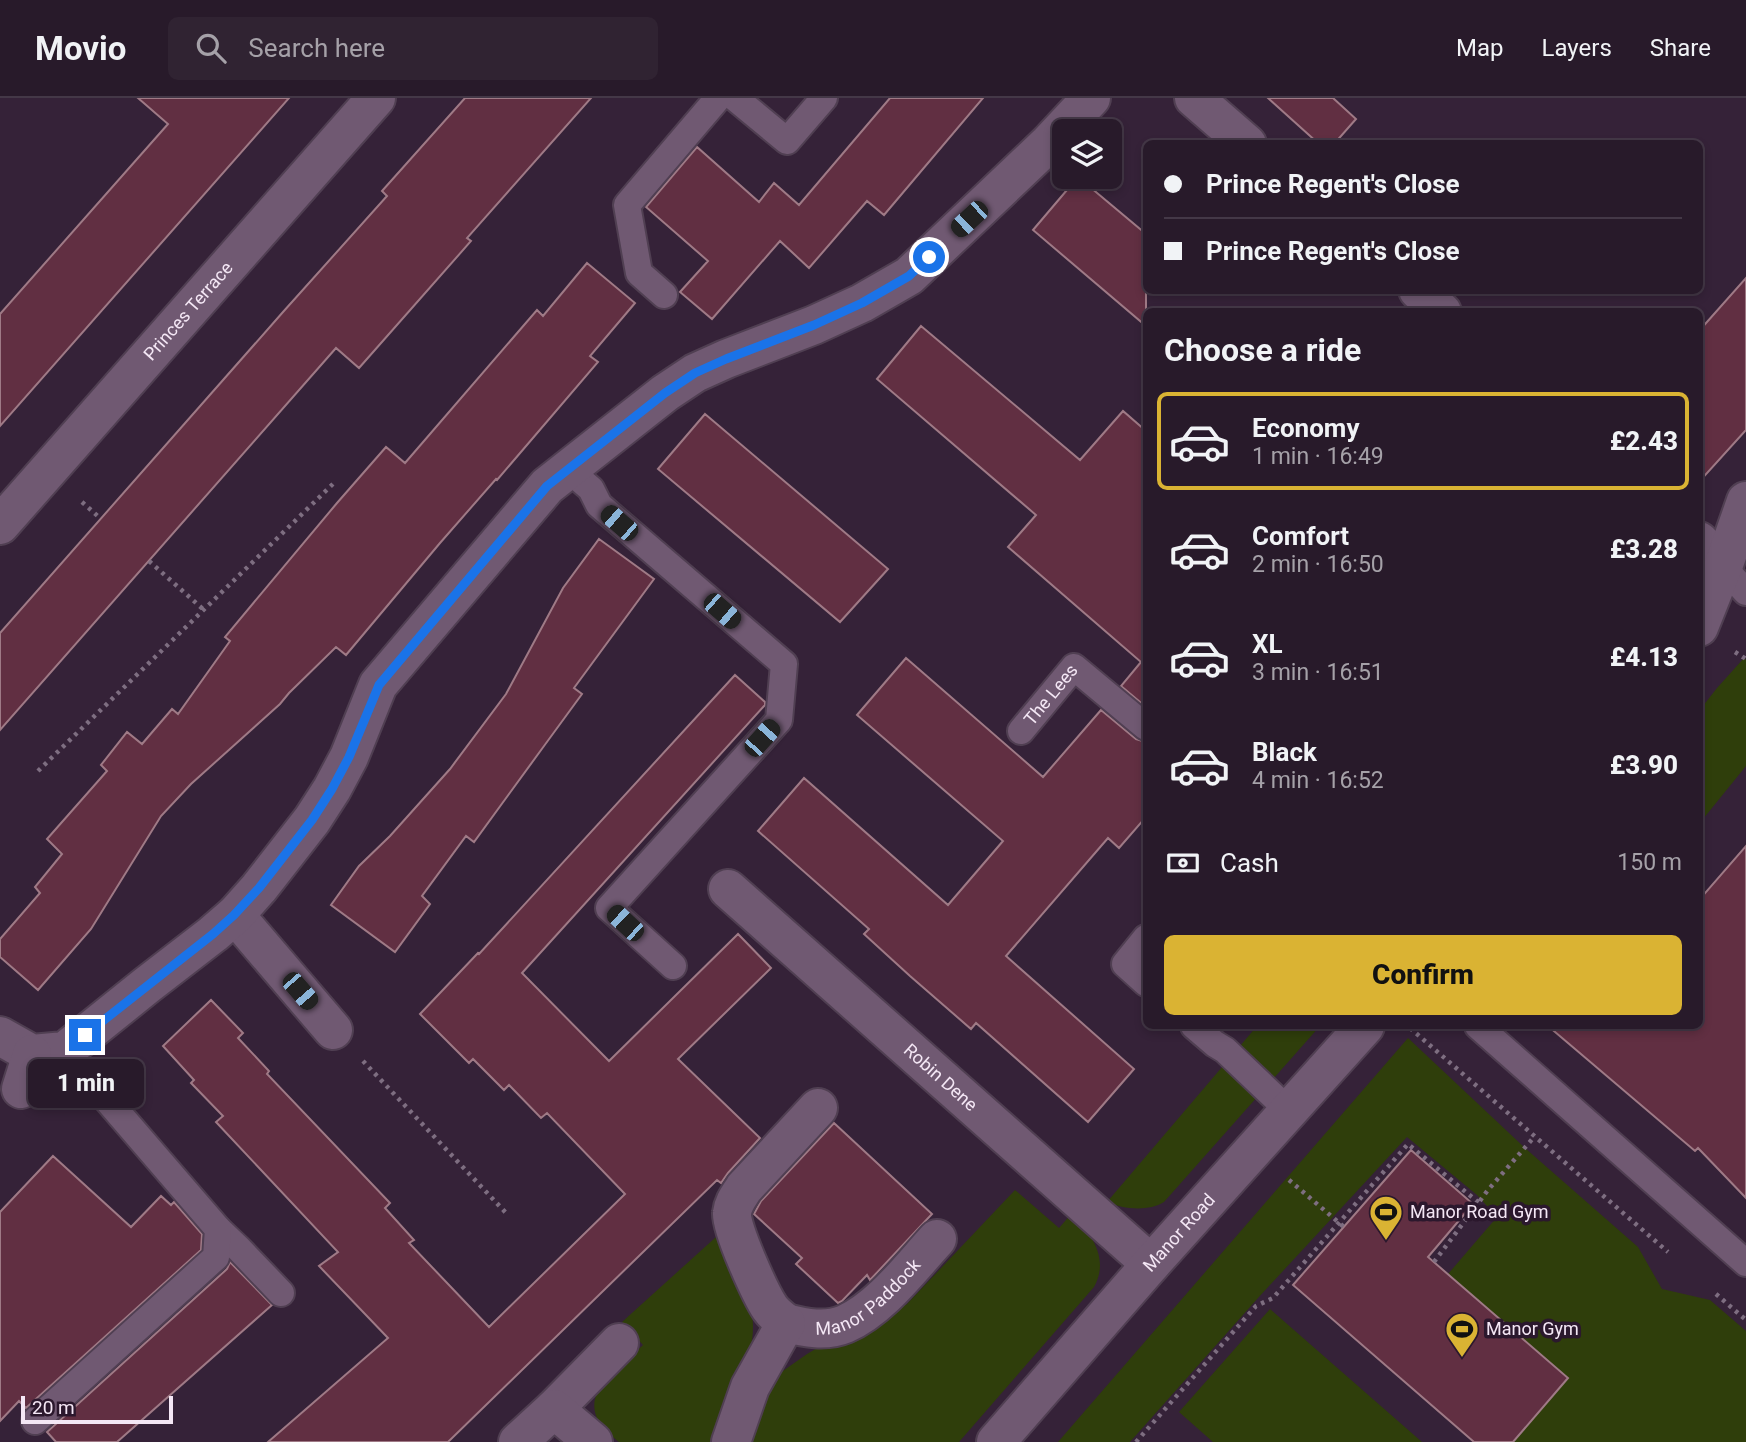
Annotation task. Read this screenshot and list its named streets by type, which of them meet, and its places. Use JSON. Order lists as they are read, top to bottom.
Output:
{
  "streets": {
    "street": [
      "Princes Terrace",
      "Robin Dene",
      "Manor Road",
      "Manor Paddock"
    ],
    "lane": ["The Lees"]
  },
  "crossings": [
    ["Robin Dene", "Manor Road"]
  ],
  "places": {
    "sports": ["Manor Road Gym", "Manor Gym"]
  },
  "scale_bar": "20 m",
  "page": {
    "header": "Movio",
    "search": "Search here",
    "nav": ["Map", "Layers", "Share"],
    "banner": ["Prince Regent's Close", "Prince Regent's Close"],
    "heading": "Choose a ride",
    "list": [
      {
        "name": "Economy",
        "note": "1 min · 16:49",
        "value": "£2.43"
      },
      {
        "name": "Comfort",
        "note": "2 min · 16:50",
        "value": "£3.28"
      },
      {
        "name": "XL",
        "note": "3 min · 16:51",
        "value": "£4.13"
      },
      {
        "name": "Black",
        "note": "4 min · 16:52",
        "value": "£3.90"
      }
    ],
    "pay": ["Cash", "150 m"],
    "buttons": "Confirm",
    "bubble": "1 min",
    "scale": "20 m"
  }
}
